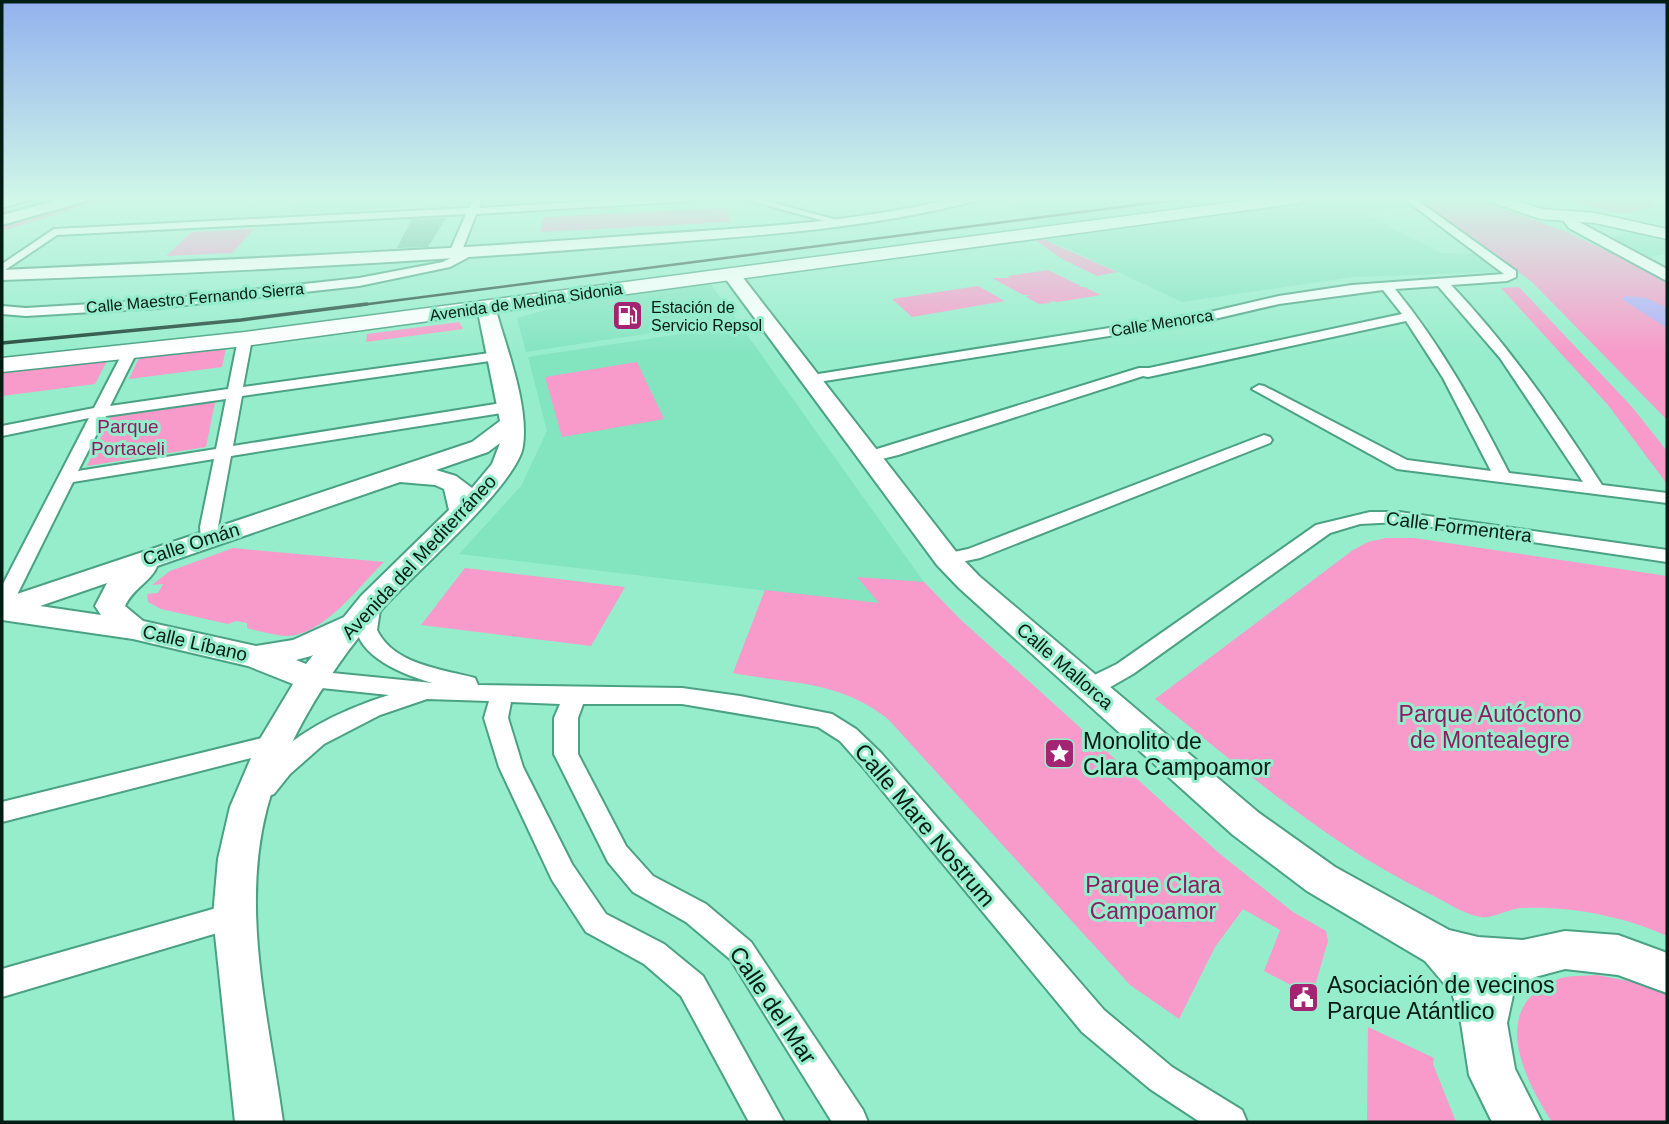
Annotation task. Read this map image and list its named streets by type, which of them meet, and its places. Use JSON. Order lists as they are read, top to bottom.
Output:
{
  "streets": {
    "main road": ["Avenida de Medina Sidonia"],
    "street": [
      "Calle Maestro Fernando Sierra",
      "Calle Menorca",
      "Calle Formentera",
      "Calle Omán",
      "Avenida del Mediterráneo",
      "Calle Líbano",
      "Calle Mallorca",
      "Calle Mare Nostrum",
      "Calle del Mar"
    ]
  },
  "crossings": [
    ["Avenida de Medina Sidonia", "Avenida del Mediterráneo"],
    ["Avenida de Medina Sidonia", "Calle Mallorca"],
    ["Calle Menorca", "Calle Mallorca"],
    ["Calle Formentera", "Calle Mallorca"],
    ["Calle Omán", "Avenida del Mediterráneo"],
    ["Calle Omán", "Calle Líbano"],
    ["Avenida del Mediterráneo", "Calle Líbano"],
    ["Avenida del Mediterráneo", "Calle Mare Nostrum"],
    ["Calle Líbano", "Calle Mare Nostrum"],
    ["Calle Mare Nostrum", "Calle del Mar"]
  ],
  "parks": ["Parque Portaceli", "Parque Autóctono de Montealegre", "Parque Clara Campoamor"],
  "places": {
    "fuel station": ["Estación de Servicio Repsol"],
    "place": ["Monolito de Clara Campoamor"],
    "public building": ["Asociación de vecinos Parque Atántlico"]
  }
}
